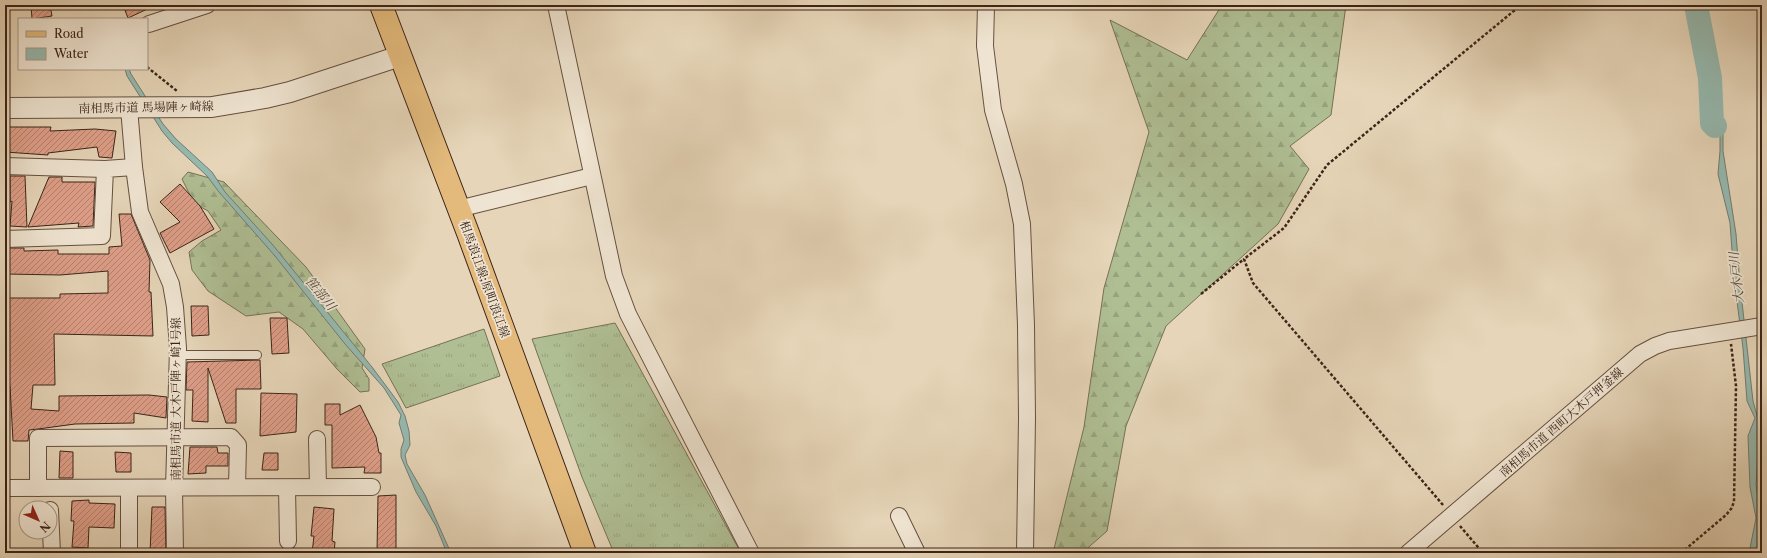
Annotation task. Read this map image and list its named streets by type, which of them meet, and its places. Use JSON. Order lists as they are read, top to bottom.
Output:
{
  "streets": {
    "main road": ["相馬浪江線;原町浪江線"],
    "street": ["南相馬市道 馬場陣ヶ崎線", "南相馬市道 大木戸陣ヶ崎1号線", "南相馬市道 西町大木戸押釜線"]
  },
  "crossings": [
    ["南相馬市道 馬場陣ヶ崎線", "相馬浪江線;原町浪江線"],
    ["南相馬市道 馬場陣ヶ崎線", "南相馬市道 大木戸陣ヶ崎1号線"]
  ],
  "water": ["大木戸川", "笹部川"],
  "legend": ["Road", "Water"],
  "north": "bottom right"
}
